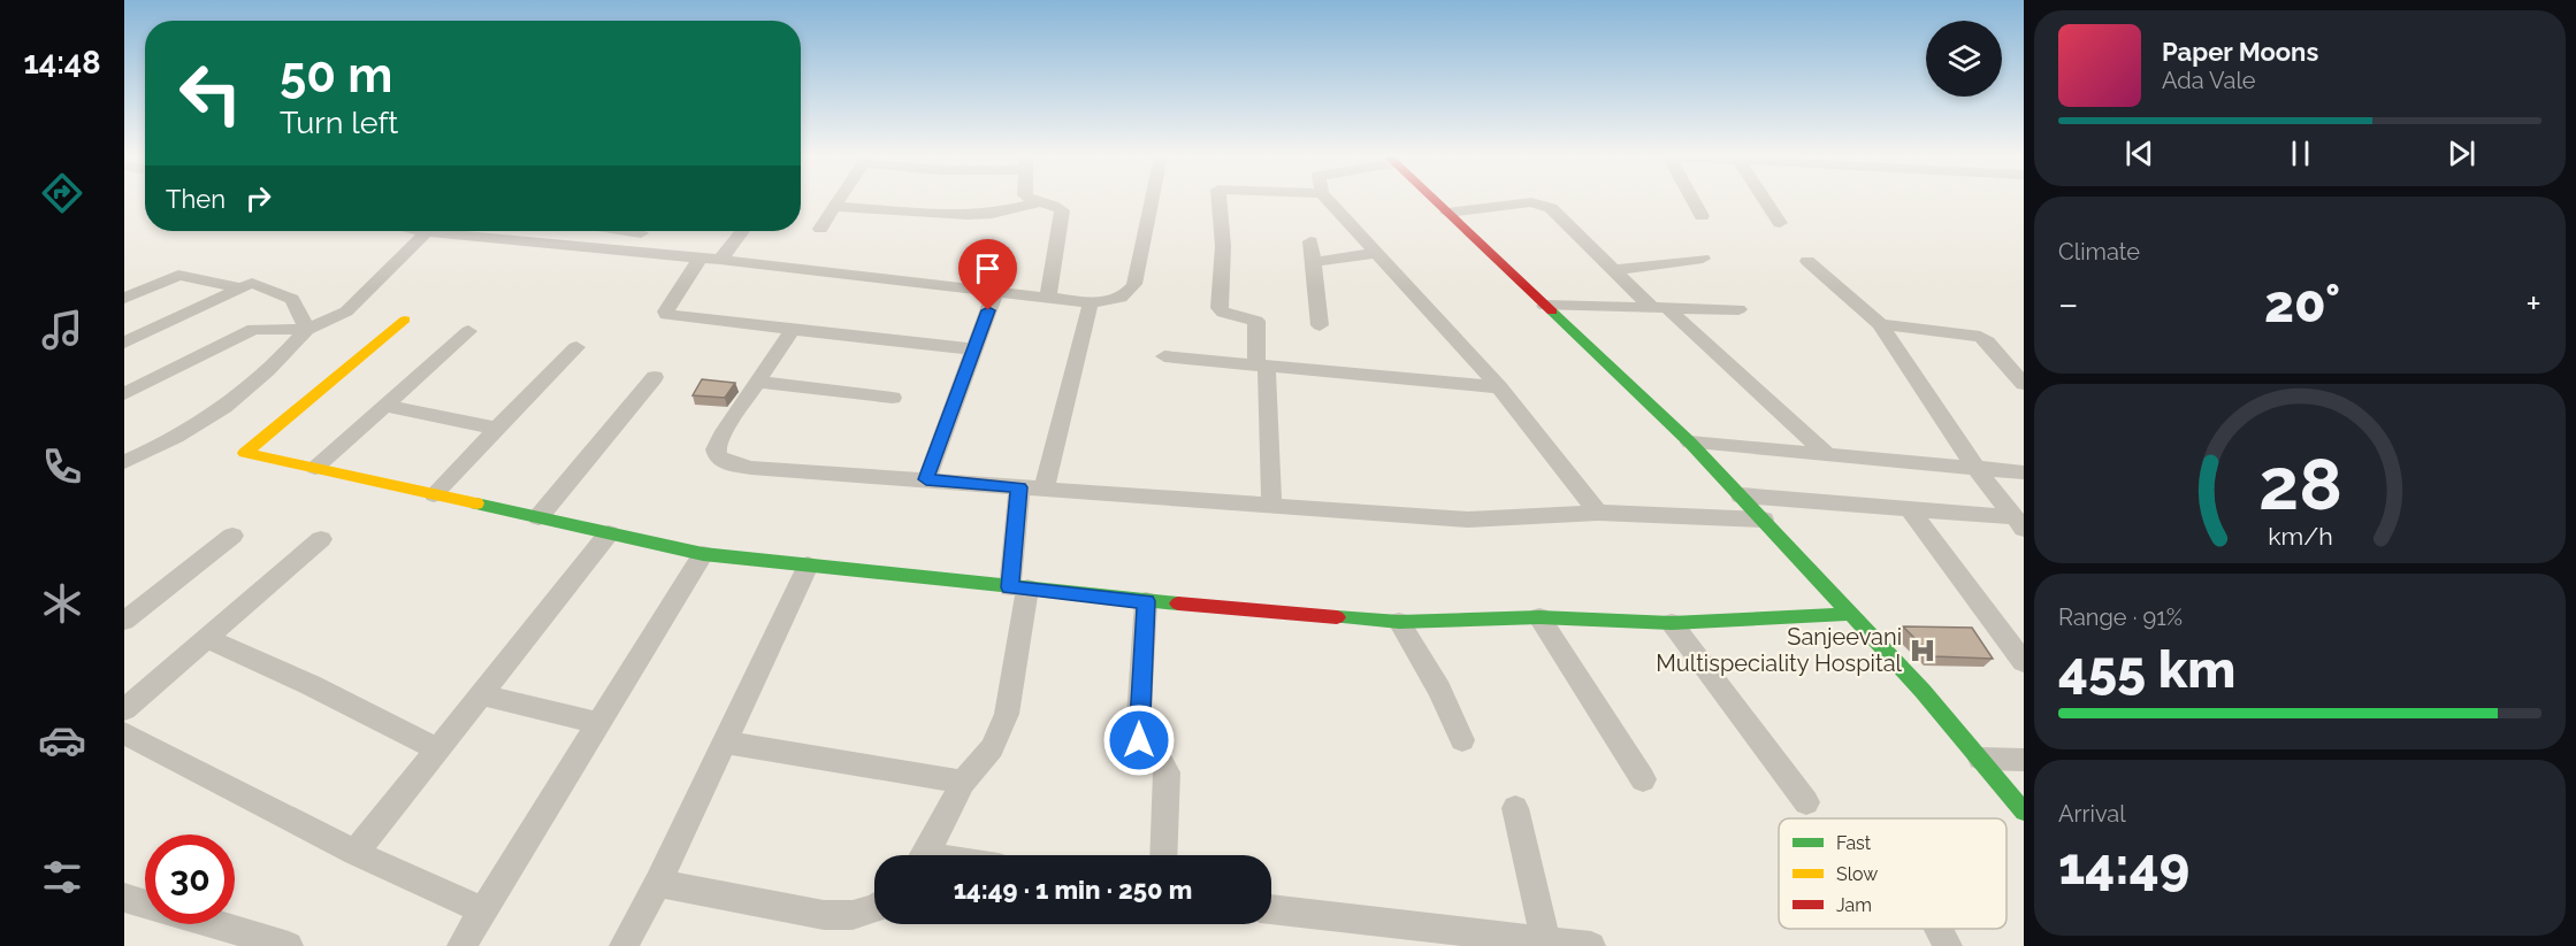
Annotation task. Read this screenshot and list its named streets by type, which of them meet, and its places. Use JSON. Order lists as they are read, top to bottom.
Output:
{
  "places": {
    "hospital": ["Sanjeevani Multispeciality Hospital"]
  },
  "legend": ["Fast", "Slow", "Jam"],
  "page": {
    "tabs": "14:48",
    "turn": ["50 m", "Turn left"],
    "song": ["Paper Moons", "Ada Vale"],
    "then": "Then",
    "tile": [
      "Climate",
      ["Range · 91%", "455 km"],
      ["Arrival", "14:49"]
    ],
    "heat": ["−", "20°", "+"],
    "limit": "30",
    "trip": "14:49 · 1 min · 250 m",
    "gauge": ["28", "km/h"]
  }
}
